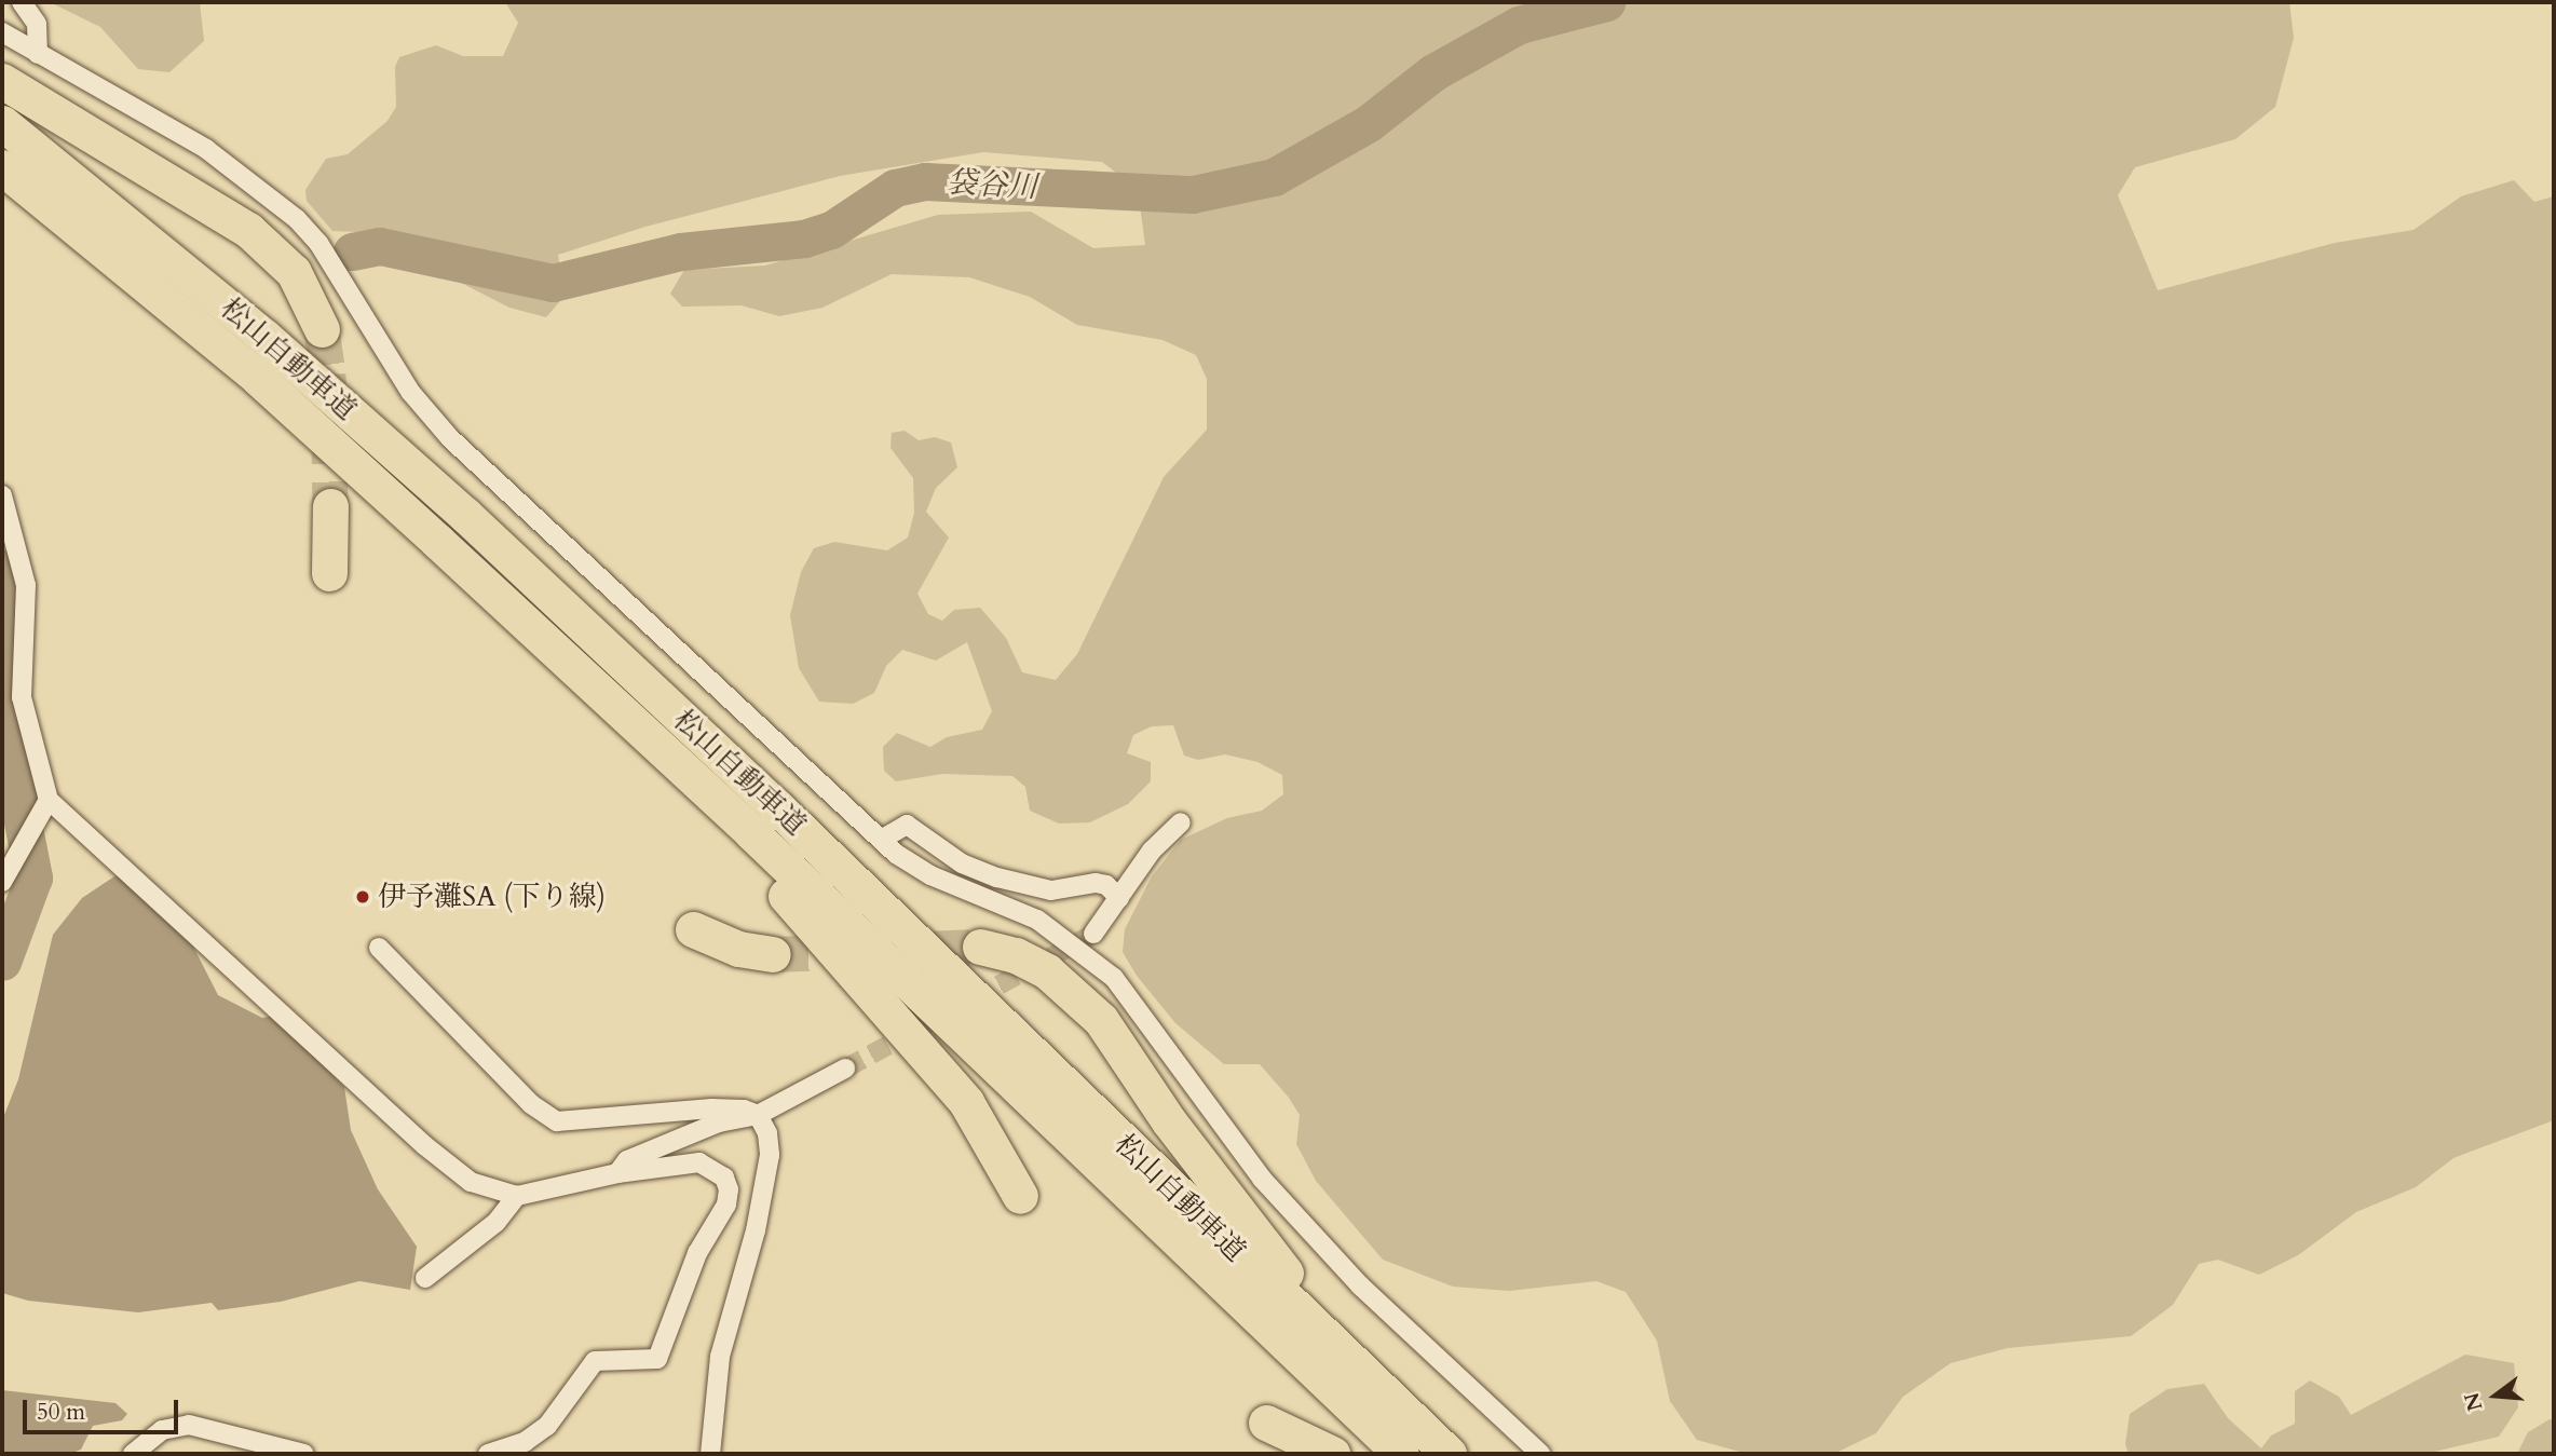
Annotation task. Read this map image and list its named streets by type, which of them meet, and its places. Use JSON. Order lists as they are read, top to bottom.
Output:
{
  "streets": {
    "highway": ["松山自動車道"]
  },
  "water": ["袋谷川"],
  "places": ["伊予灘SA (下り線)"],
  "scale_bar": "50 m",
  "north": "left"
}
